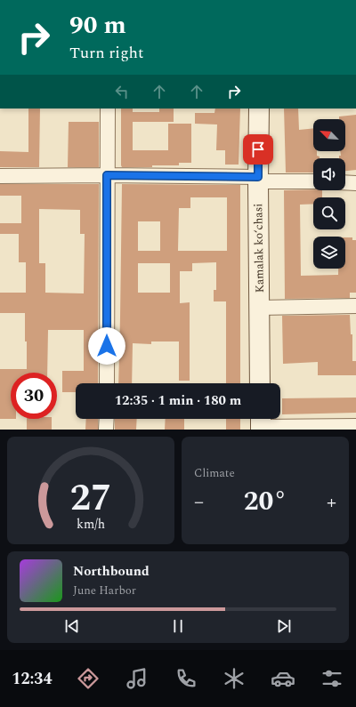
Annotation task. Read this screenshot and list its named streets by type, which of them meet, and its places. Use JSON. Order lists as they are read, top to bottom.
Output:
{
  "streets": {
    "street": ["Kamalak koʻchasi"]
  },
  "north": "top left",
  "page": {
    "turn": ["90 m", "Turn right"],
    "limit": "30",
    "trip": "12:35 · 1 min · 180 m",
    "tile": "Climate",
    "heat": ["−", "20°", "+"],
    "song": ["Northbound", "June Harbor"],
    "tabs": "12:34",
    "gauge": ["27", "km/h"]
  }
}
